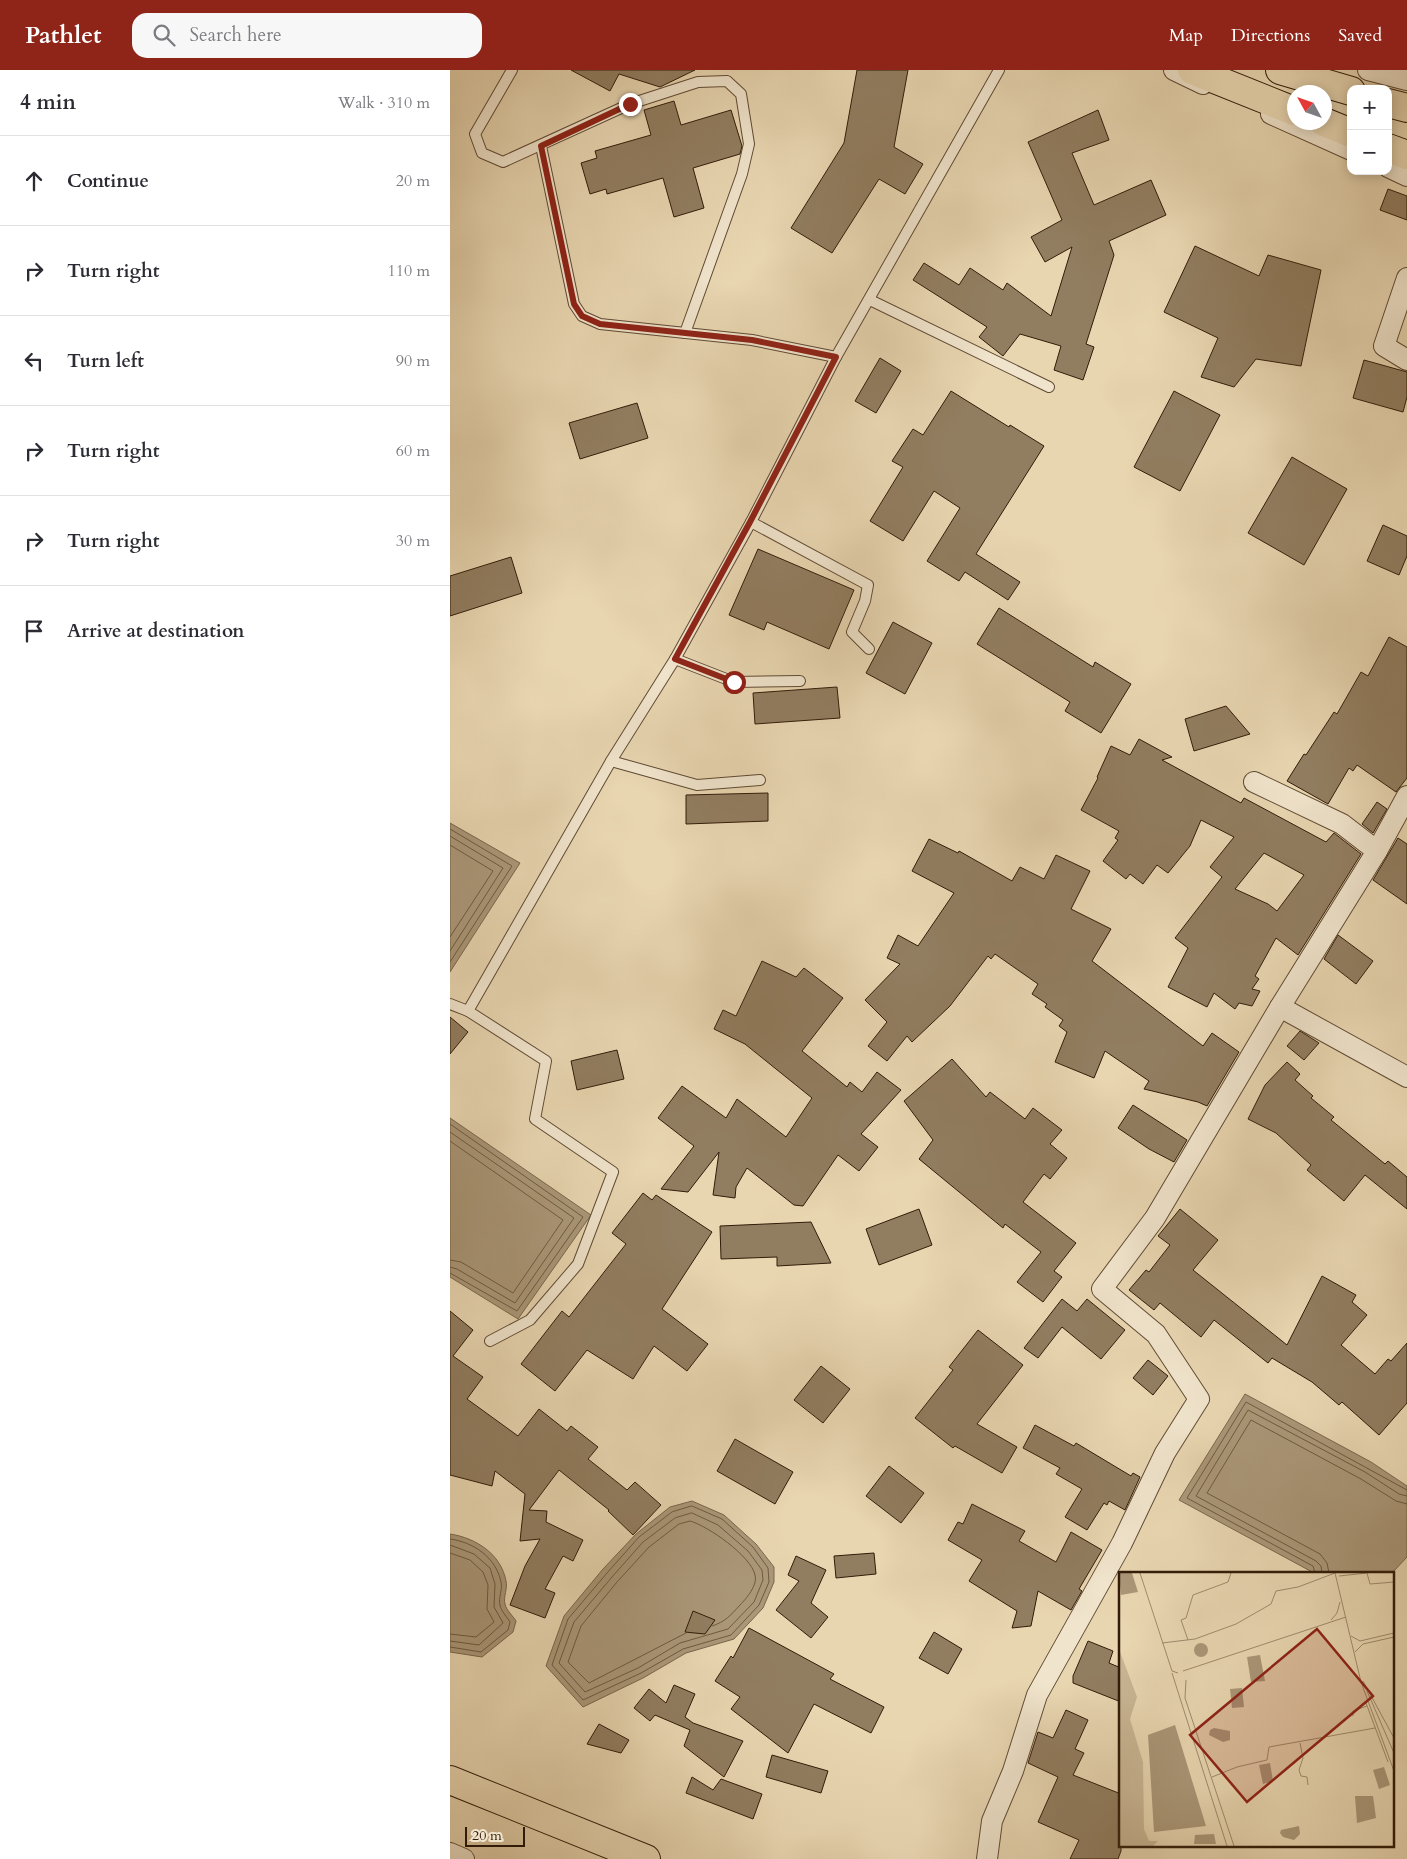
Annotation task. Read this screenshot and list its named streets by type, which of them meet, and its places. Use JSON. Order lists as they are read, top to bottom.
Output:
{
  "scale_bar": "20 m",
  "north": "top left",
  "page": {
    "header": "Pathlet",
    "search": "Search here",
    "nav": ["Map", "Directions", "Saved"],
    "heading": ["4 min", "Walk · 310 m"],
    "map_buttons": ["+", "−"],
    "list": [
      ["Continue", "20 m"],
      ["Turn right", "110 m"],
      ["Turn left", "90 m"],
      ["Turn right", "60 m"],
      ["Turn right", "30 m"],
      "Arrive at destination"
    ],
    "scale": "20 m"
  }
}
